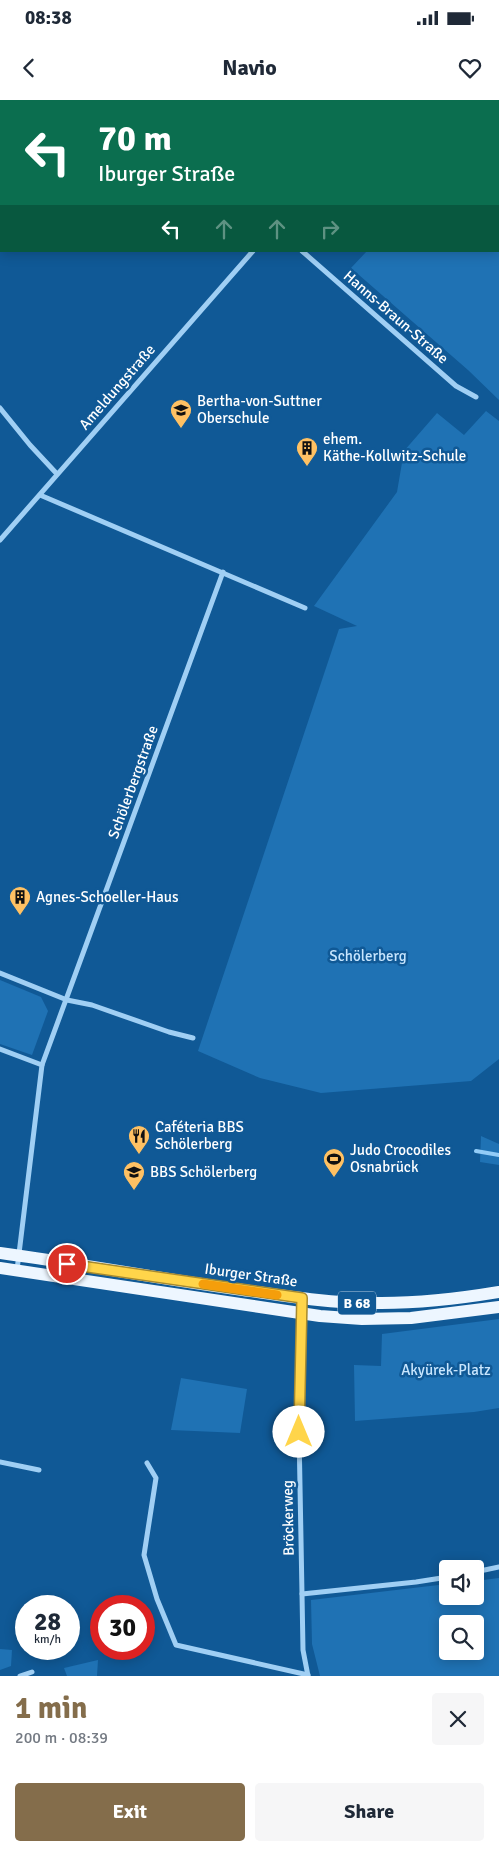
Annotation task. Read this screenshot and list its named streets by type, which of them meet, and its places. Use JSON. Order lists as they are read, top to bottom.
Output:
{
  "streets": {
    "main road": ["Iburger Straße", "B 68"],
    "street": [
      "Hanns-Braun-Straße",
      "Ameldungstraße",
      "Schölerbergstraße",
      "Bröckerweg"
    ]
  },
  "crossings": [
    ["Schölerbergstraße", "Iburger Straße"],
    ["Iburger Straße", "Bröckerweg"]
  ],
  "parks": ["Schölerberg", "Akyürek-Platz"],
  "places": {
    "school or university": ["Bertha-von-Suttner Oberschule", "BBS Schölerberg"],
    "building": ["ehem. Käthe-Kollwitz-Schule", "Agnes-Schoeller-Haus"],
    "restaurant": ["Caféteria BBS Schölerberg"],
    "sports": ["Judo Crocodiles Osnabrück"]
  },
  "page": {
    "status": "08:38",
    "header": "Navio",
    "turn": ["70 m", "Iburger Straße"],
    "speed": "28 km/h",
    "limit": "30",
    "heading": ["1 min", "200 m · 08:39"],
    "buttons": ["Exit", "Share"]
  }
}
